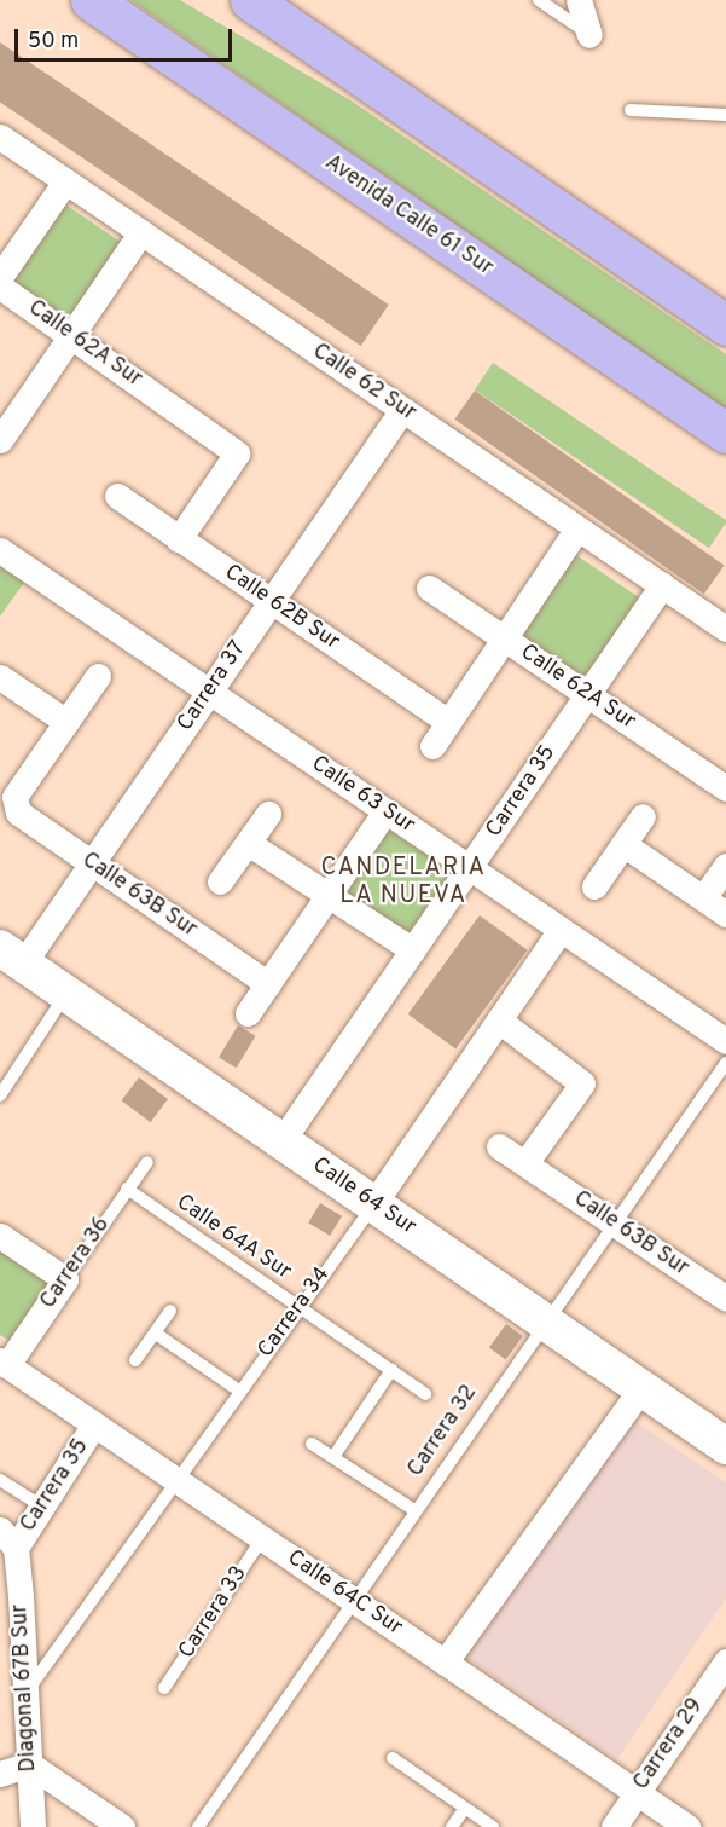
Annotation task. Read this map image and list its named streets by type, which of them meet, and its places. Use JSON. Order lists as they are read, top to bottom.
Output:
{
  "streets": {
    "main road": ["Avenida Calle 61 Sur"],
    "street": [
      "Calle 62A Sur",
      "Calle 62 Sur",
      "Calle 62B Sur",
      "Carrera 37",
      "Carrera 35",
      "Calle 63 Sur",
      "Calle 63B Sur",
      "Calle 64 Sur",
      "Carrera 36",
      "Carrera 34",
      "Calle 64C Sur",
      "Diagonal 67B Sur",
      "Carrera 29"
    ],
    "lane": ["Calle 64A Sur", "Carrera 32", "Carrera 33"]
  },
  "crossings": [
    ["Calle 62A Sur", "Calle 62B Sur"],
    ["Calle 62A Sur", "Carrera 35"],
    ["Calle 62 Sur", "Carrera 37"],
    ["Calle 62 Sur", "Carrera 35"],
    ["Calle 62B Sur", "Carrera 37"],
    ["Carrera 37", "Calle 63 Sur"],
    ["Carrera 37", "Calle 63B Sur"],
    ["Carrera 37", "Calle 64 Sur"],
    ["Carrera 35", "Calle 63 Sur"],
    ["Carrera 35", "Calle 64 Sur"],
    ["Carrera 35", "Calle 64C Sur"],
    ["Carrera 35", "Diagonal 67B Sur"],
    ["Calle 63 Sur", "Carrera 34"],
    ["Calle 63B Sur", "Carrera 32"],
    ["Calle 64 Sur", "Carrera 34"],
    ["Calle 64 Sur", "Carrera 32"],
    ["Calle 64A Sur", "Carrera 36"],
    ["Calle 64A Sur", "Carrera 34"],
    ["Carrera 36", "Calle 64C Sur"],
    ["Carrera 34", "Calle 64C Sur"],
    ["Carrera 34", "Diagonal 67B Sur"],
    ["Carrera 32", "Calle 64C Sur"],
    ["Calle 64C Sur", "Carrera 33"],
    ["Calle 64C Sur", "Carrera 29"]
  ],
  "districts": ["CANDELARIA LA NUEVA"],
  "scale_bar": "50 m"
}
